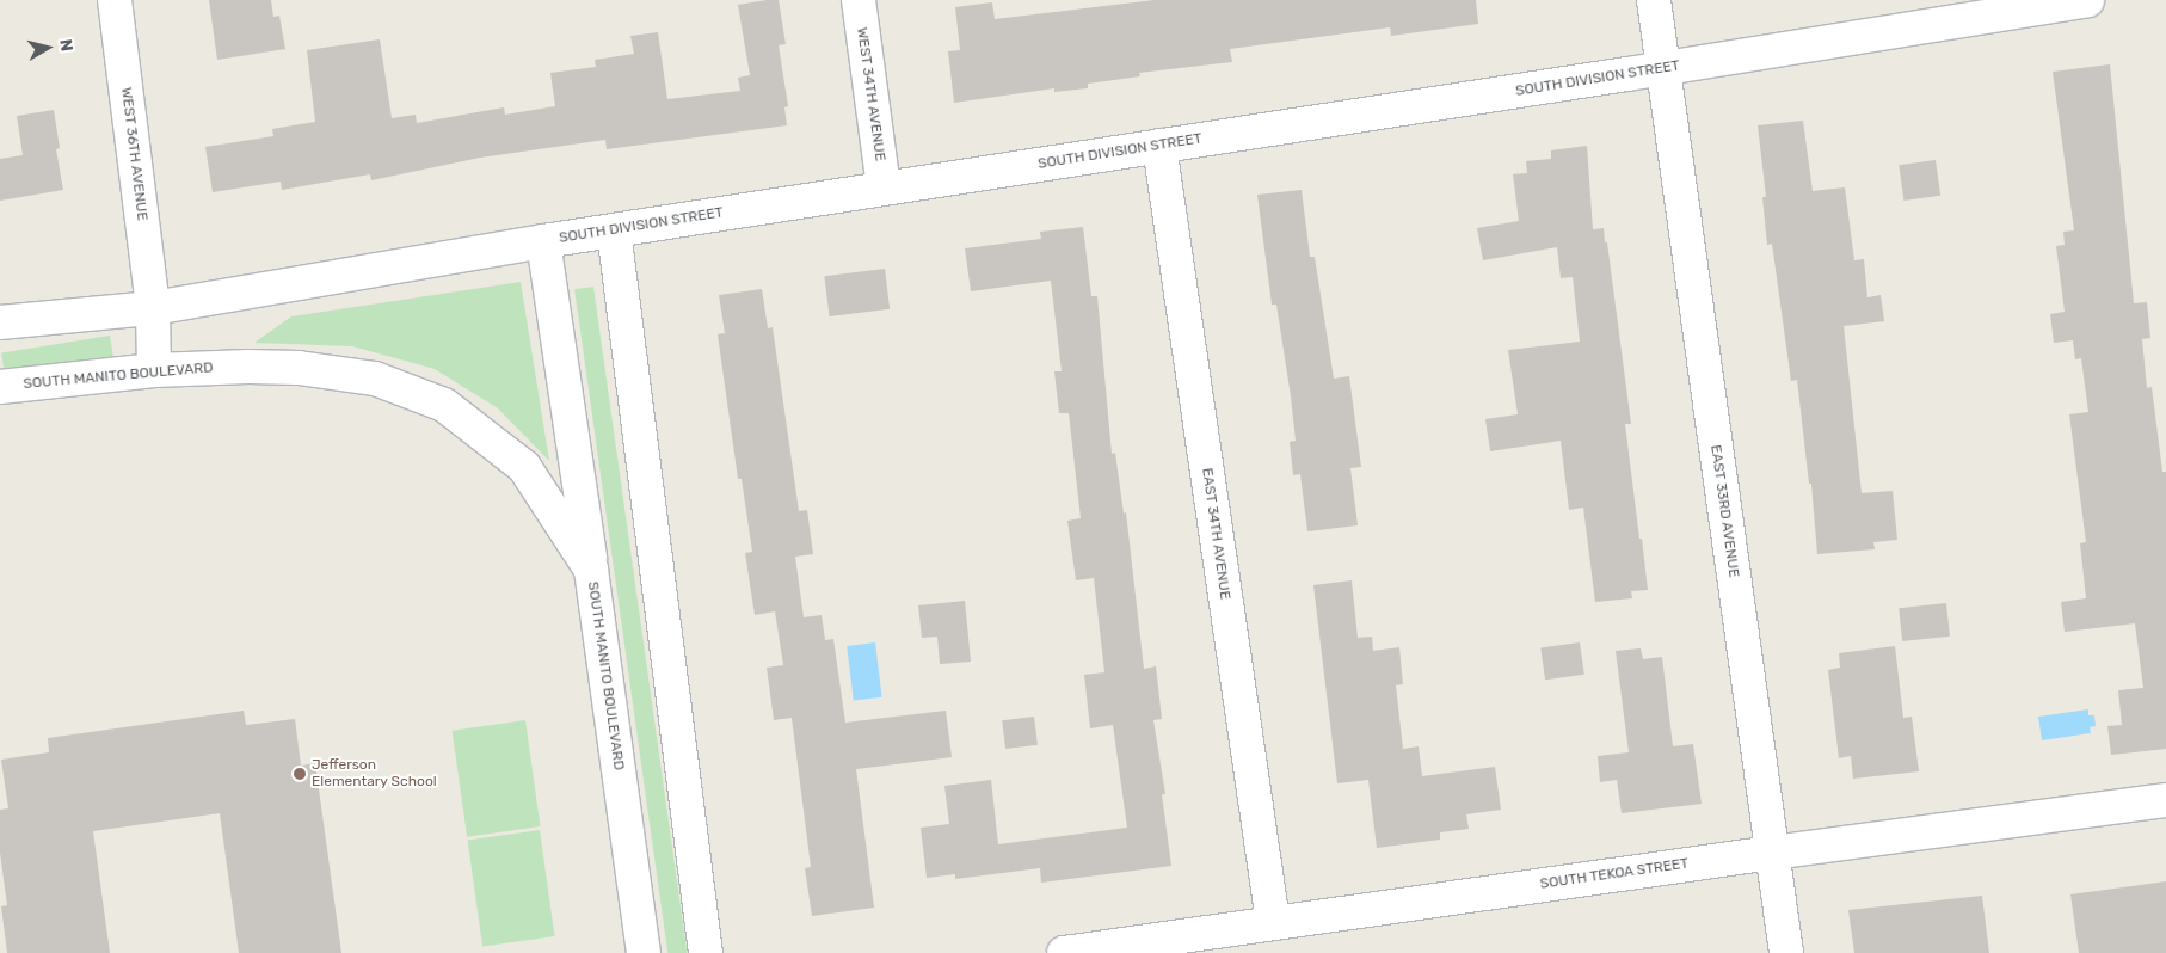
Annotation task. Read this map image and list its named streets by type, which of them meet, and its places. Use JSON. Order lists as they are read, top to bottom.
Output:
{
  "streets": {
    "street": [
      "SOUTH DIVISION STREET",
      "WEST 34TH AVENUE",
      "WEST 36TH AVENUE",
      "SOUTH MANITO BOULEVARD",
      "EAST 33RD AVENUE",
      "EAST 34TH AVENUE",
      "SOUTH TEKOA STREET"
    ]
  },
  "crossings": [
    ["SOUTH DIVISION STREET", "WEST 34TH AVENUE"],
    ["SOUTH DIVISION STREET", "WEST 36TH AVENUE"],
    ["SOUTH DIVISION STREET", "EAST 33RD AVENUE"],
    ["SOUTH DIVISION STREET", "EAST 34TH AVENUE"],
    ["WEST 36TH AVENUE", "SOUTH MANITO BOULEVARD"],
    ["EAST 33RD AVENUE", "SOUTH TEKOA STREET"],
    ["EAST 34TH AVENUE", "SOUTH TEKOA STREET"]
  ],
  "places": ["Jefferson Elementary School"],
  "north": "right"
}
